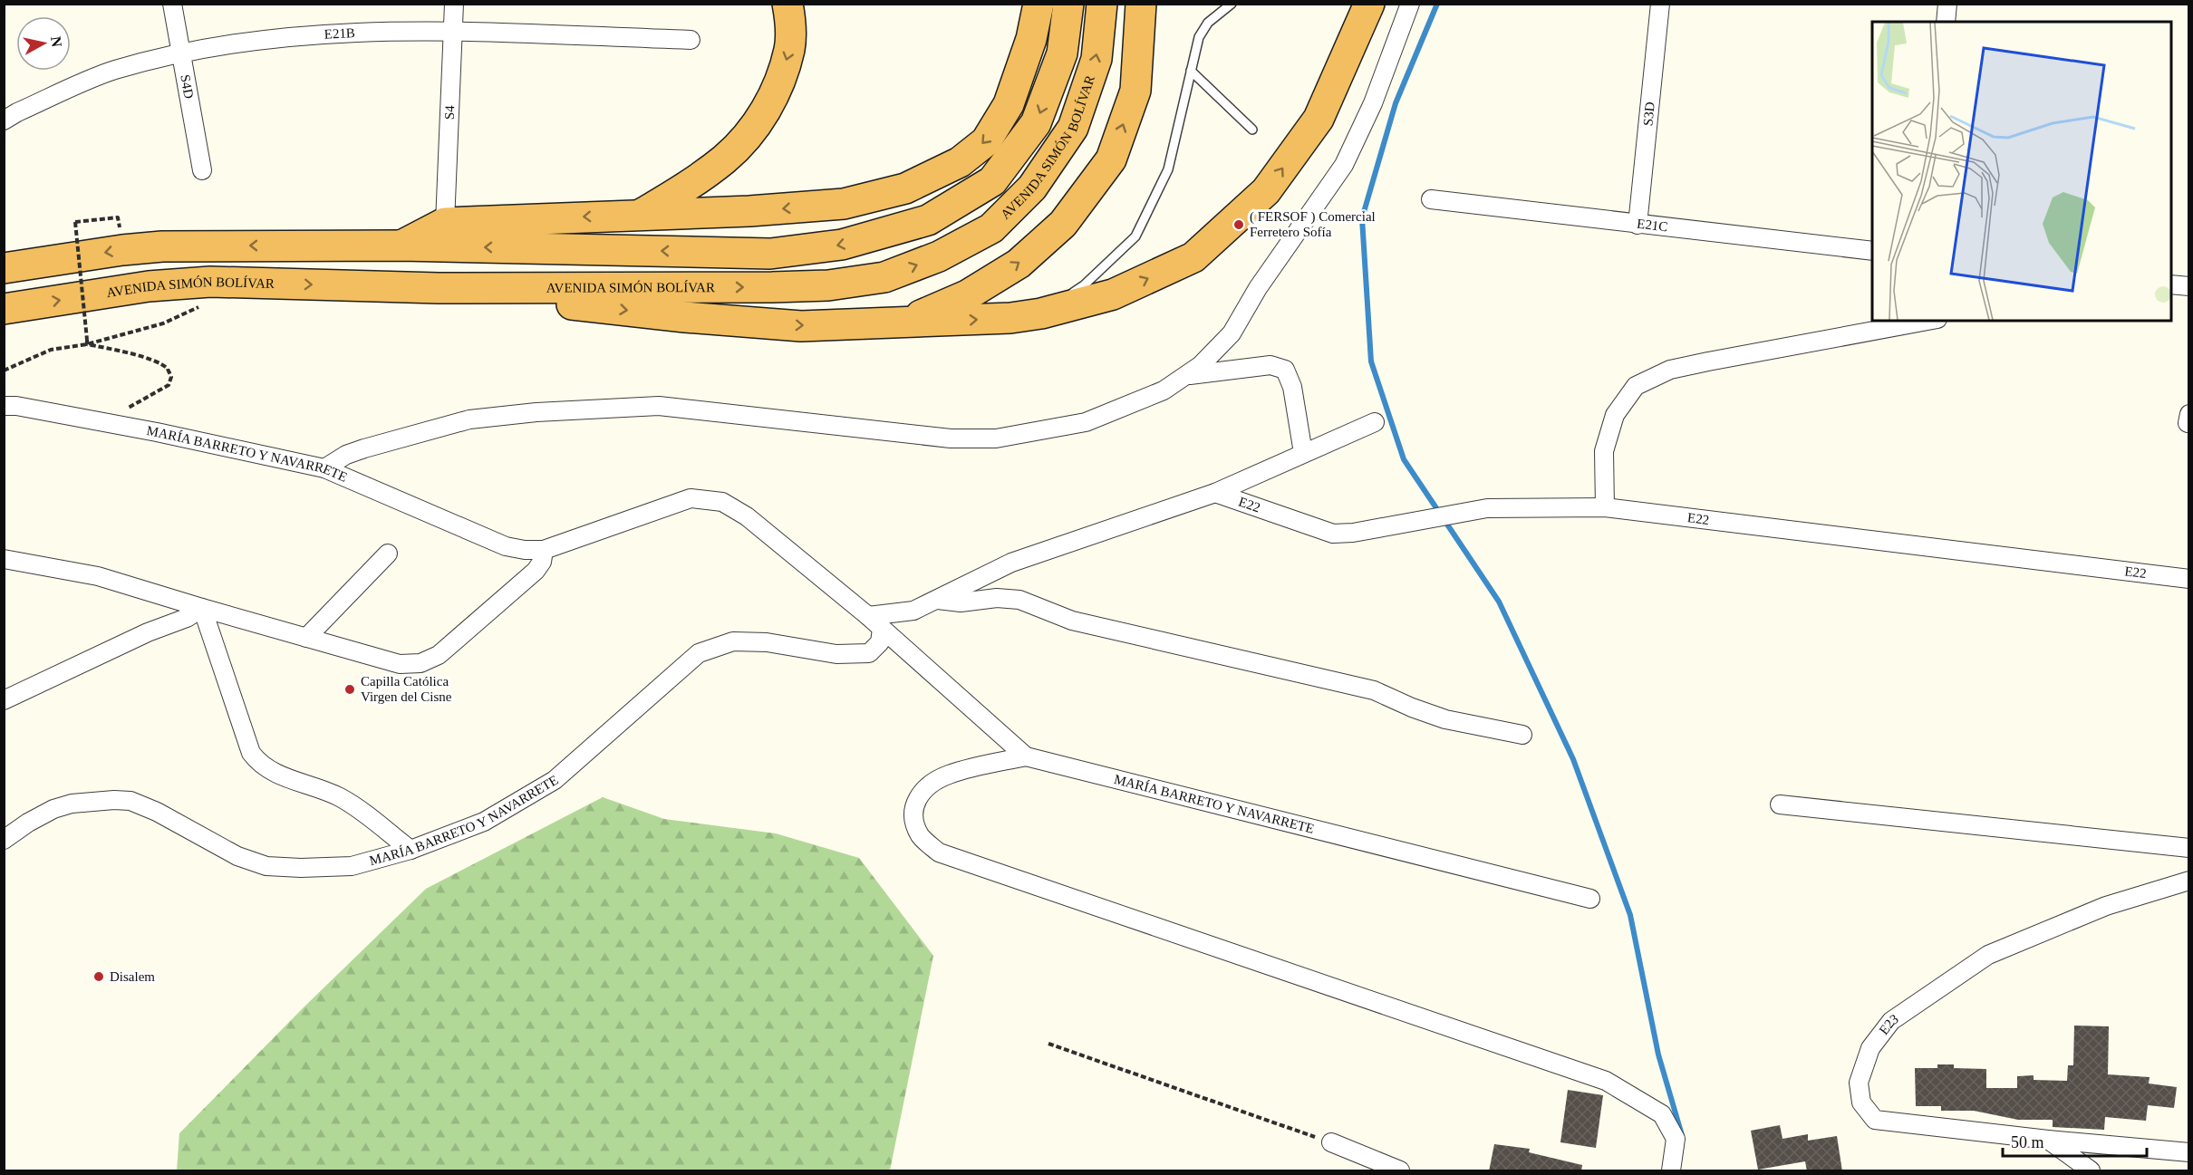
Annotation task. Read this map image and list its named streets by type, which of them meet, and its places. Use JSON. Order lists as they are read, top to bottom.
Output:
{
  "streets": {
    "highway": ["AVENIDA SIMÓN BOLÍVAR"],
    "street": [
      "E21B",
      "S4D",
      "S4",
      "S3D",
      "E21C",
      "MARÍA BARRETO Y NAVARRETE",
      "E22",
      "E23"
    ]
  },
  "crossings": [
    ["E21B", "S4D"],
    ["E21B", "S4"],
    ["S3D", "E21C"]
  ],
  "places": ["( FERSOF ) Comercial Ferretero Sofía", "Capilla Católica Virgen del Cisne", "Disalem"],
  "scale_bar": "50 m",
  "north": "right"
}
